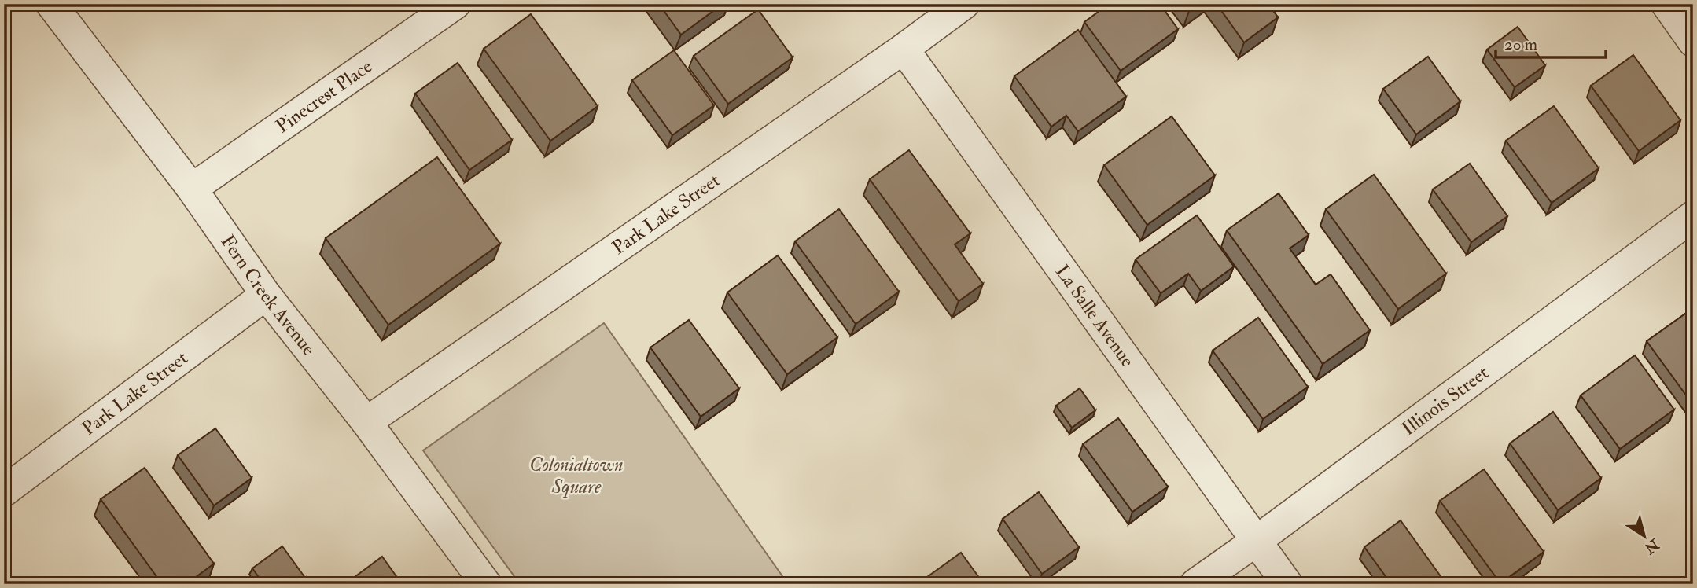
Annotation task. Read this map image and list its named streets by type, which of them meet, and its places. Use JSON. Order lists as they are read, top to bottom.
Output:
{
  "streets": {
    "street": [
      "Pinecrest Place",
      "Park Lake Street",
      "Fern Creek Avenue",
      "La Salle Avenue",
      "Illinois Street"
    ]
  },
  "crossings": [
    ["Pinecrest Place", "Fern Creek Avenue"],
    ["Park Lake Street", "Fern Creek Avenue"],
    ["Park Lake Street", "La Salle Avenue"],
    ["La Salle Avenue", "Illinois Street"]
  ],
  "parks": ["Colonialtown Square"],
  "scale_bar": "20 m",
  "north": "bottom right"
}
